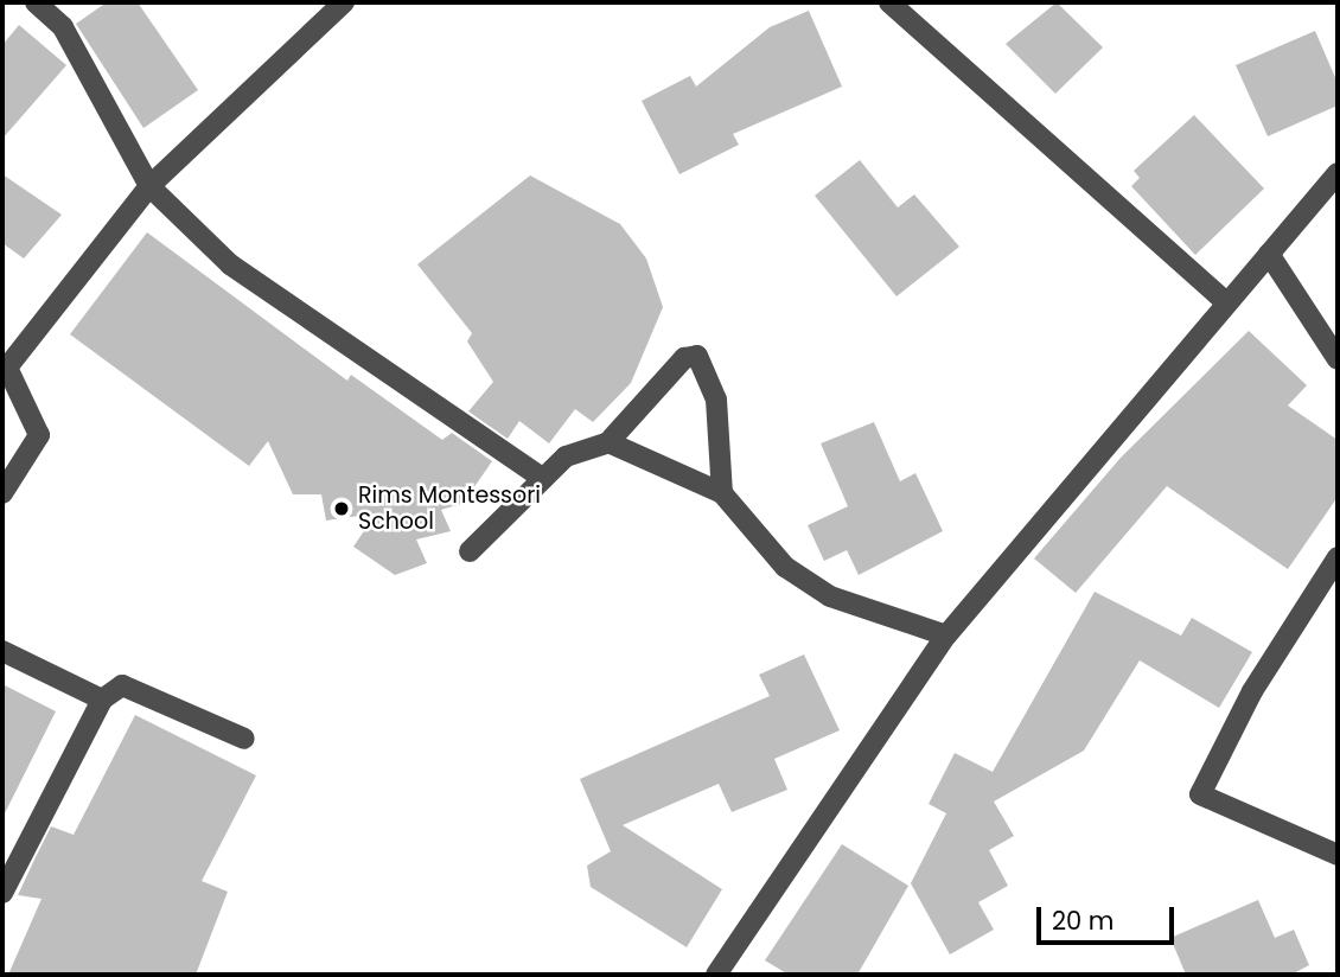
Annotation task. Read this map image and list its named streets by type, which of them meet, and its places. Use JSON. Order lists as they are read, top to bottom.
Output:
{
  "places": ["Rims Montessori School"],
  "scale_bar": "20 m"
}
